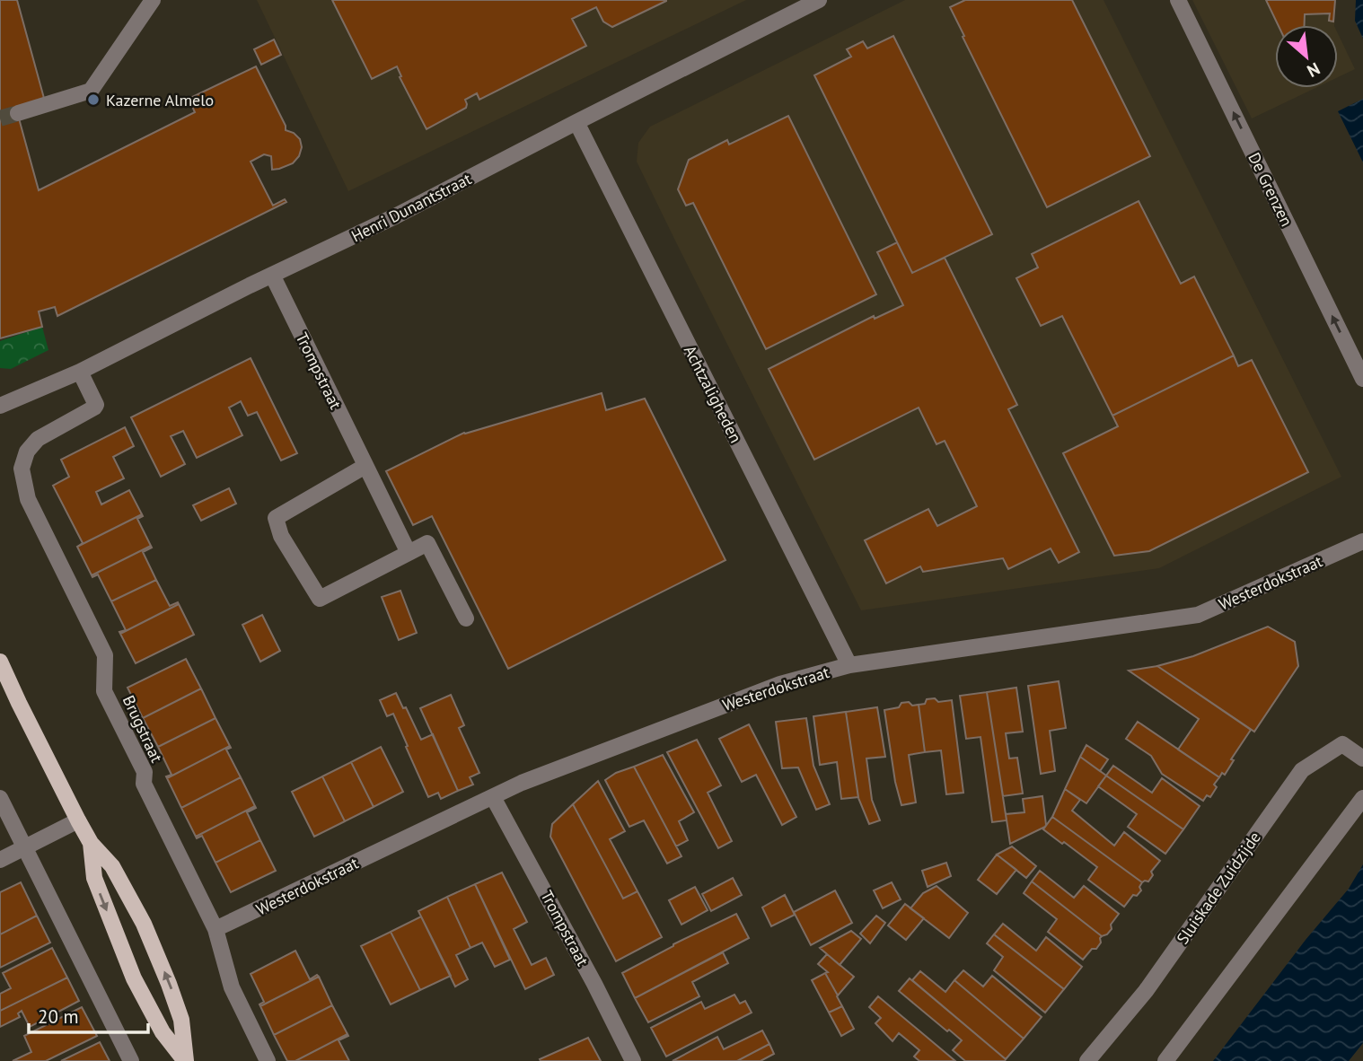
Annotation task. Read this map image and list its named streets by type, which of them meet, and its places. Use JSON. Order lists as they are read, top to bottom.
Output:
{
  "streets": {
    "street": [
      "De Grenzen",
      "Henri Dunantstraat",
      "Trompstraat",
      "Achtzaligheden",
      "Westerdokstraat",
      "Brugstraat",
      "Sluiskade Zuidzijde"
    ]
  },
  "crossings": [
    ["Henri Dunantstraat", "Trompstraat"],
    ["Henri Dunantstraat", "Achtzaligheden"],
    ["Henri Dunantstraat", "Brugstraat"],
    ["Trompstraat", "Westerdokstraat"],
    ["Achtzaligheden", "Westerdokstraat"],
    ["Westerdokstraat", "Brugstraat"]
  ],
  "one_way": ["De Grenzen"],
  "places": ["Kazerne Almelo"],
  "scale_bar": "20 m",
  "north": "bottom right"
}
